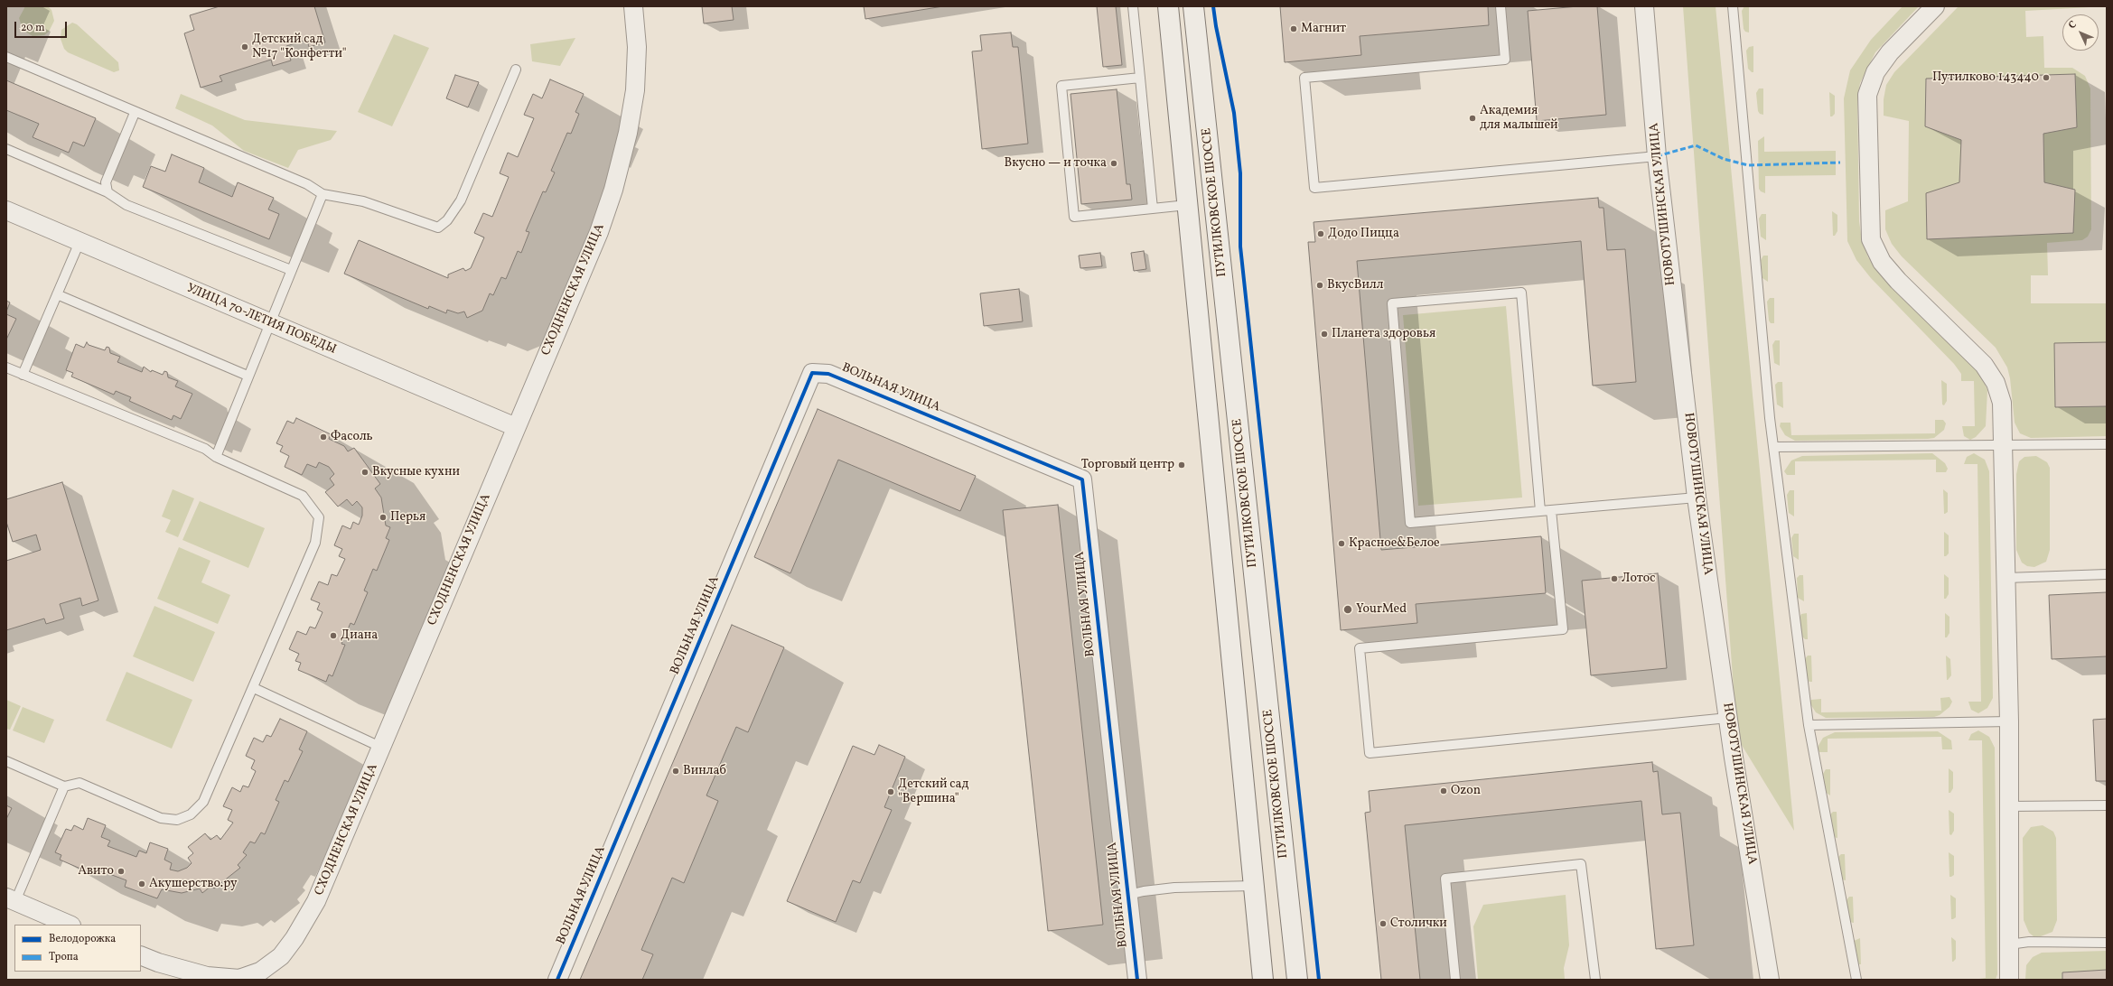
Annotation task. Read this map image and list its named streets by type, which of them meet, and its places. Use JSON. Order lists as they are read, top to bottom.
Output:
{
  "streets": {
    "main road": ["ПУТИЛКОВСКОЕ ШОССЕ"],
    "street": [
      "НОВОТУШИНСКАЯ УЛИЦА",
      "СХОДНЕНСКАЯ УЛИЦА",
      "УЛИЦА 70-ЛЕТИЯ ПОБЕДЫ",
      "ВОЛЬНАЯ УЛИЦА"
    ]
  },
  "crossings": [
    ["СХОДНЕНСКАЯ УЛИЦА", "УЛИЦА 70-ЛЕТИЯ ПОБЕДЫ"]
  ],
  "places": [
    "Магнит",
    "Детский сад №17 \"Конфетти\"",
    "Путилково 143440",
    "Академия для малышей",
    "Вкусно — и точка",
    "Додо Пицца",
    "ВкусВилл",
    "Планета здоровья",
    "Фасоль",
    "Торговый центр",
    "Вкусные кухни",
    "Перья",
    "Красное&Белое",
    "Лотос",
    "YourMed",
    "Диана",
    "Винлаб",
    "Ozon",
    "Детский сад \"Вершина\"",
    "Авито",
    "Акушерство.ру",
    "Столички"
  ],
  "legend": ["Велодорожка", "Тропа"],
  "scale_bar": "20 m",
  "north": "top left"
}
